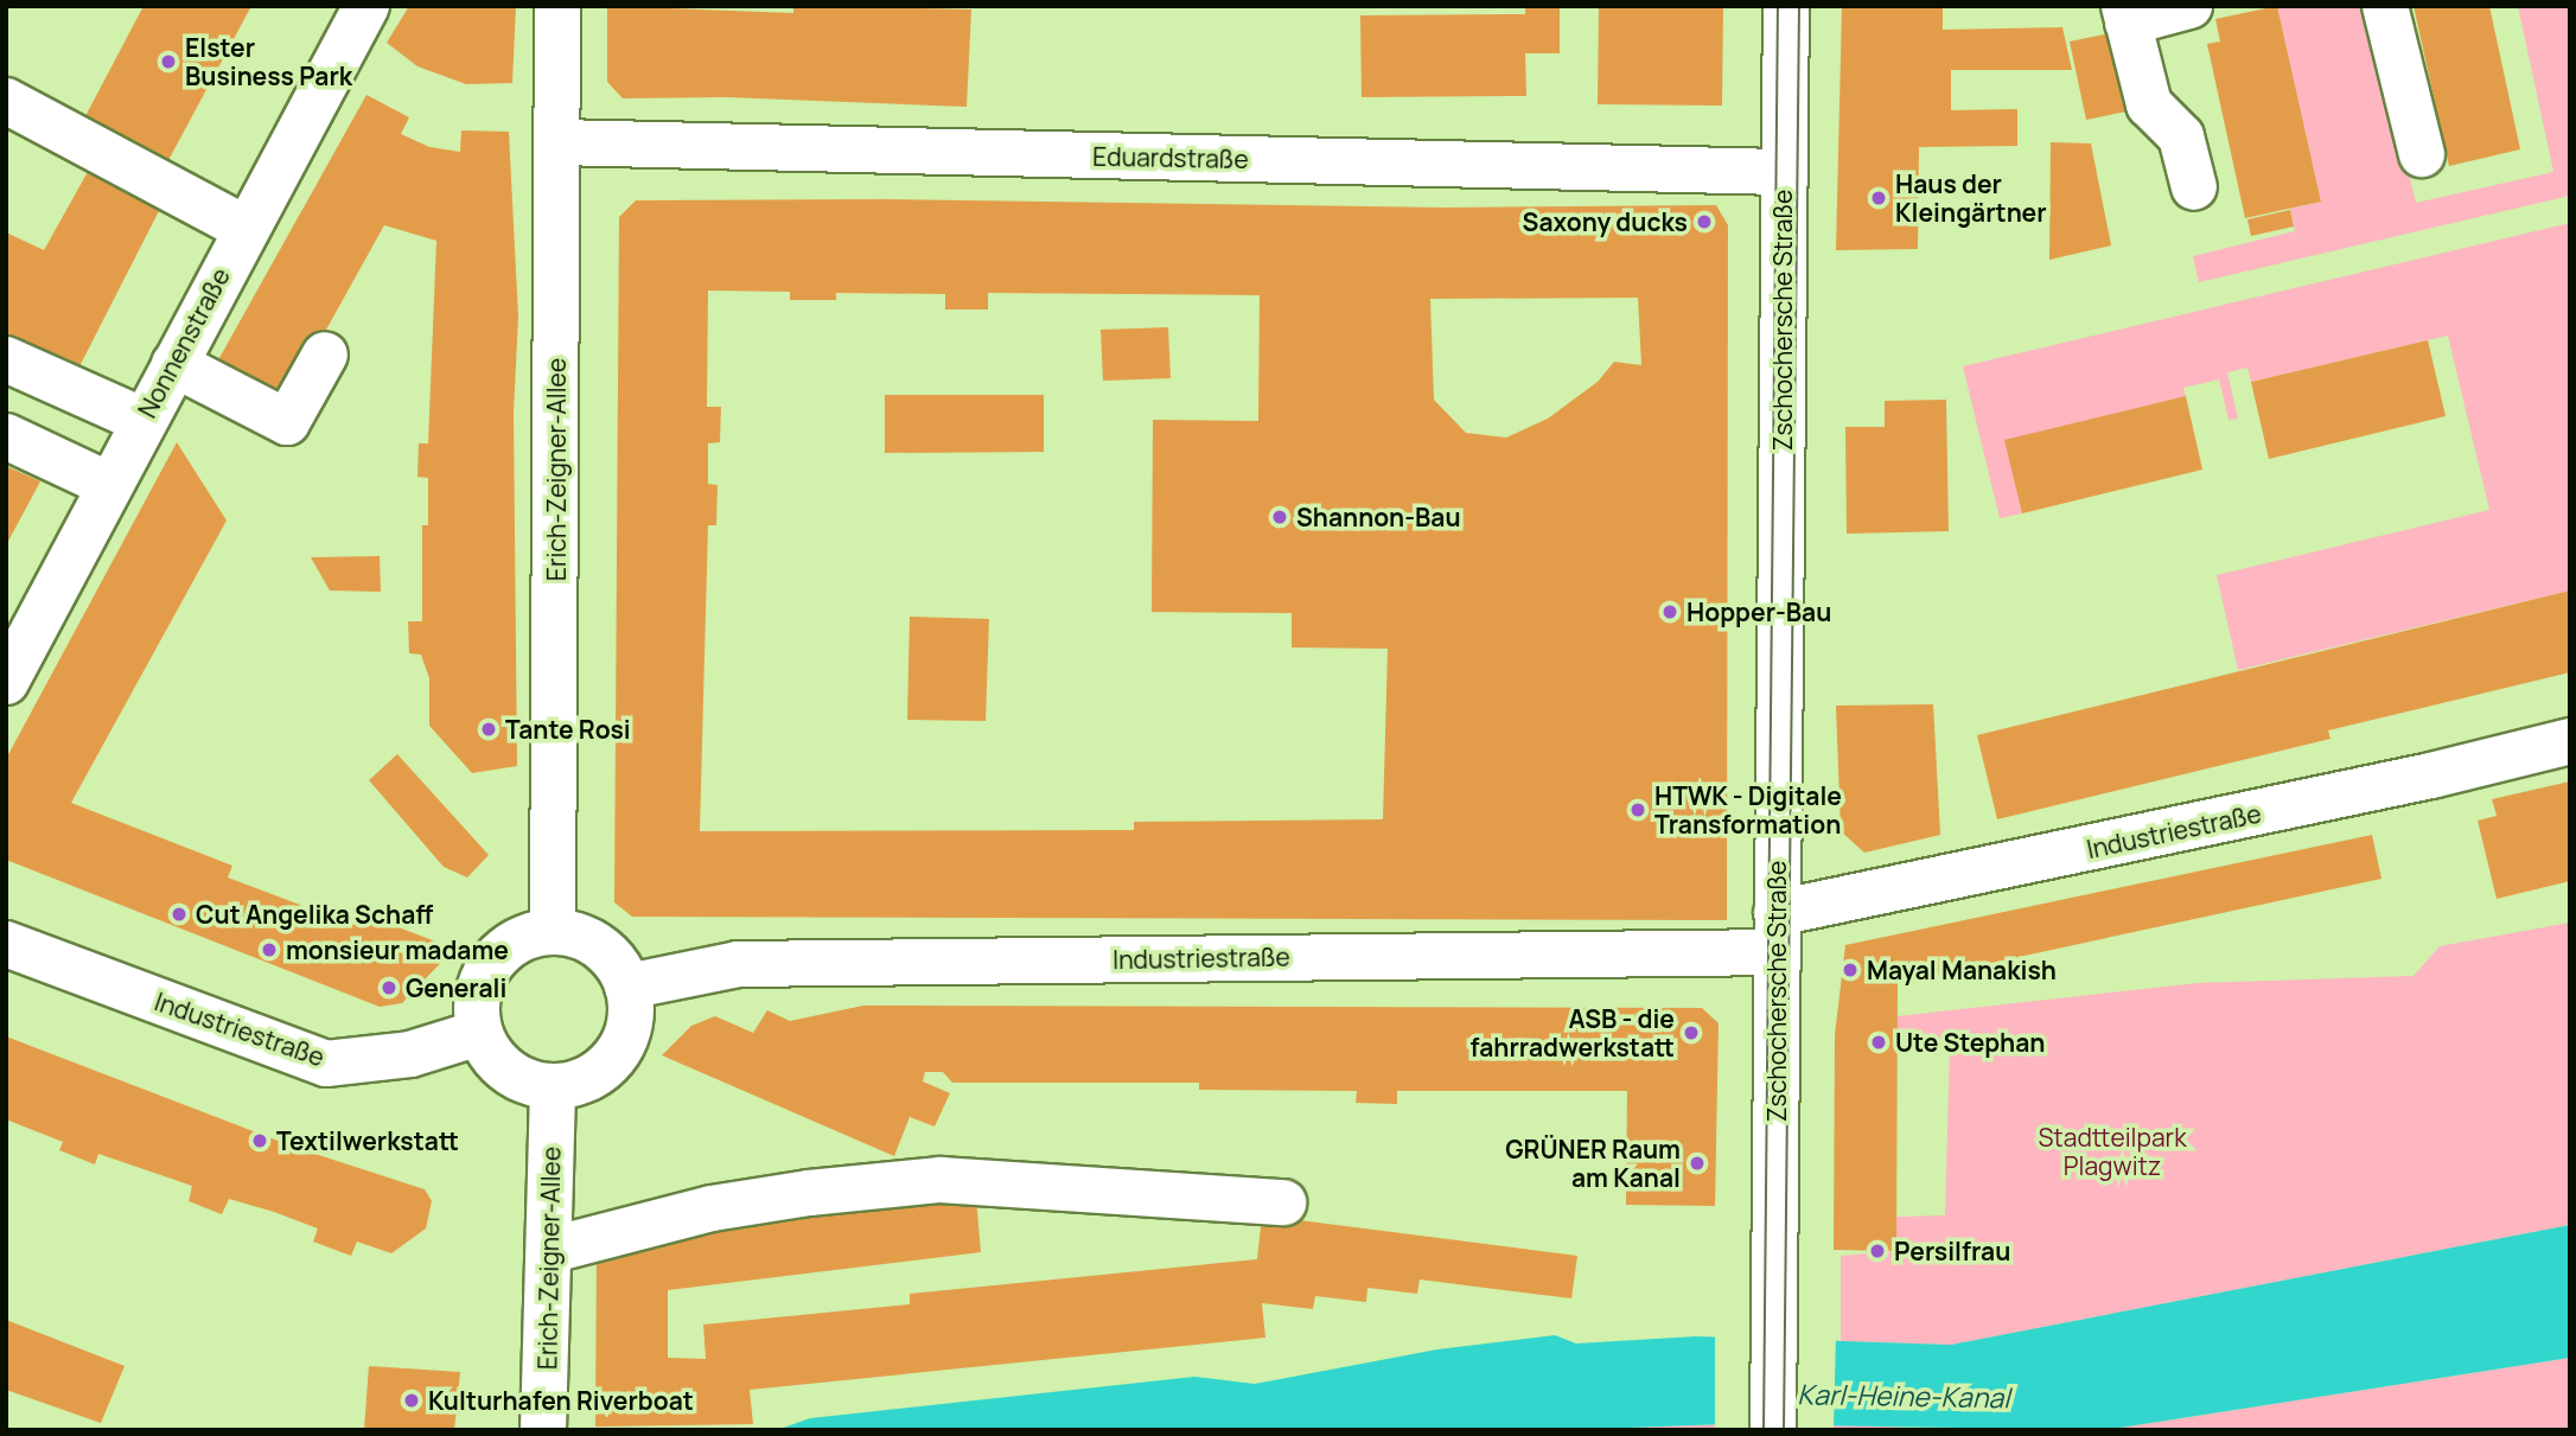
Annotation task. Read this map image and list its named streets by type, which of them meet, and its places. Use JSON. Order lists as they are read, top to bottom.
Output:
{
  "streets": {
    "street": [
      "Eduardstraße",
      "Zschochersche Straße",
      "Nonnenstraße",
      "Erich-Zeigner-Allee",
      "Industriestraße"
    ]
  },
  "crossings": [
    ["Eduardstraße", "Zschochersche Straße"],
    ["Eduardstraße", "Erich-Zeigner-Allee"],
    ["Zschochersche Straße", "Industriestraße"],
    ["Erich-Zeigner-Allee", "Industriestraße"]
  ],
  "water": ["Karl-Heine-Kanal"],
  "parks": ["Stadtteilpark Plagwitz"],
  "places": [
    "Elster Business Park",
    "Haus der Kleingärtner",
    "Saxony ducks",
    "Shannon-Bau",
    "Hopper-Bau",
    "Tante Rosi",
    "HTWK - Digitale Transformation",
    "Cut Angelika Schaff",
    "monsieur madame",
    "Mayal Manakish",
    "Generali",
    "ASB - die fahrradwerkstatt",
    "Ute Stephan",
    "Textilwerkstatt",
    "GRÜNER Raum am Kanal",
    "Persilfrau",
    "Kulturhafen Riverboat"
  ]
}
